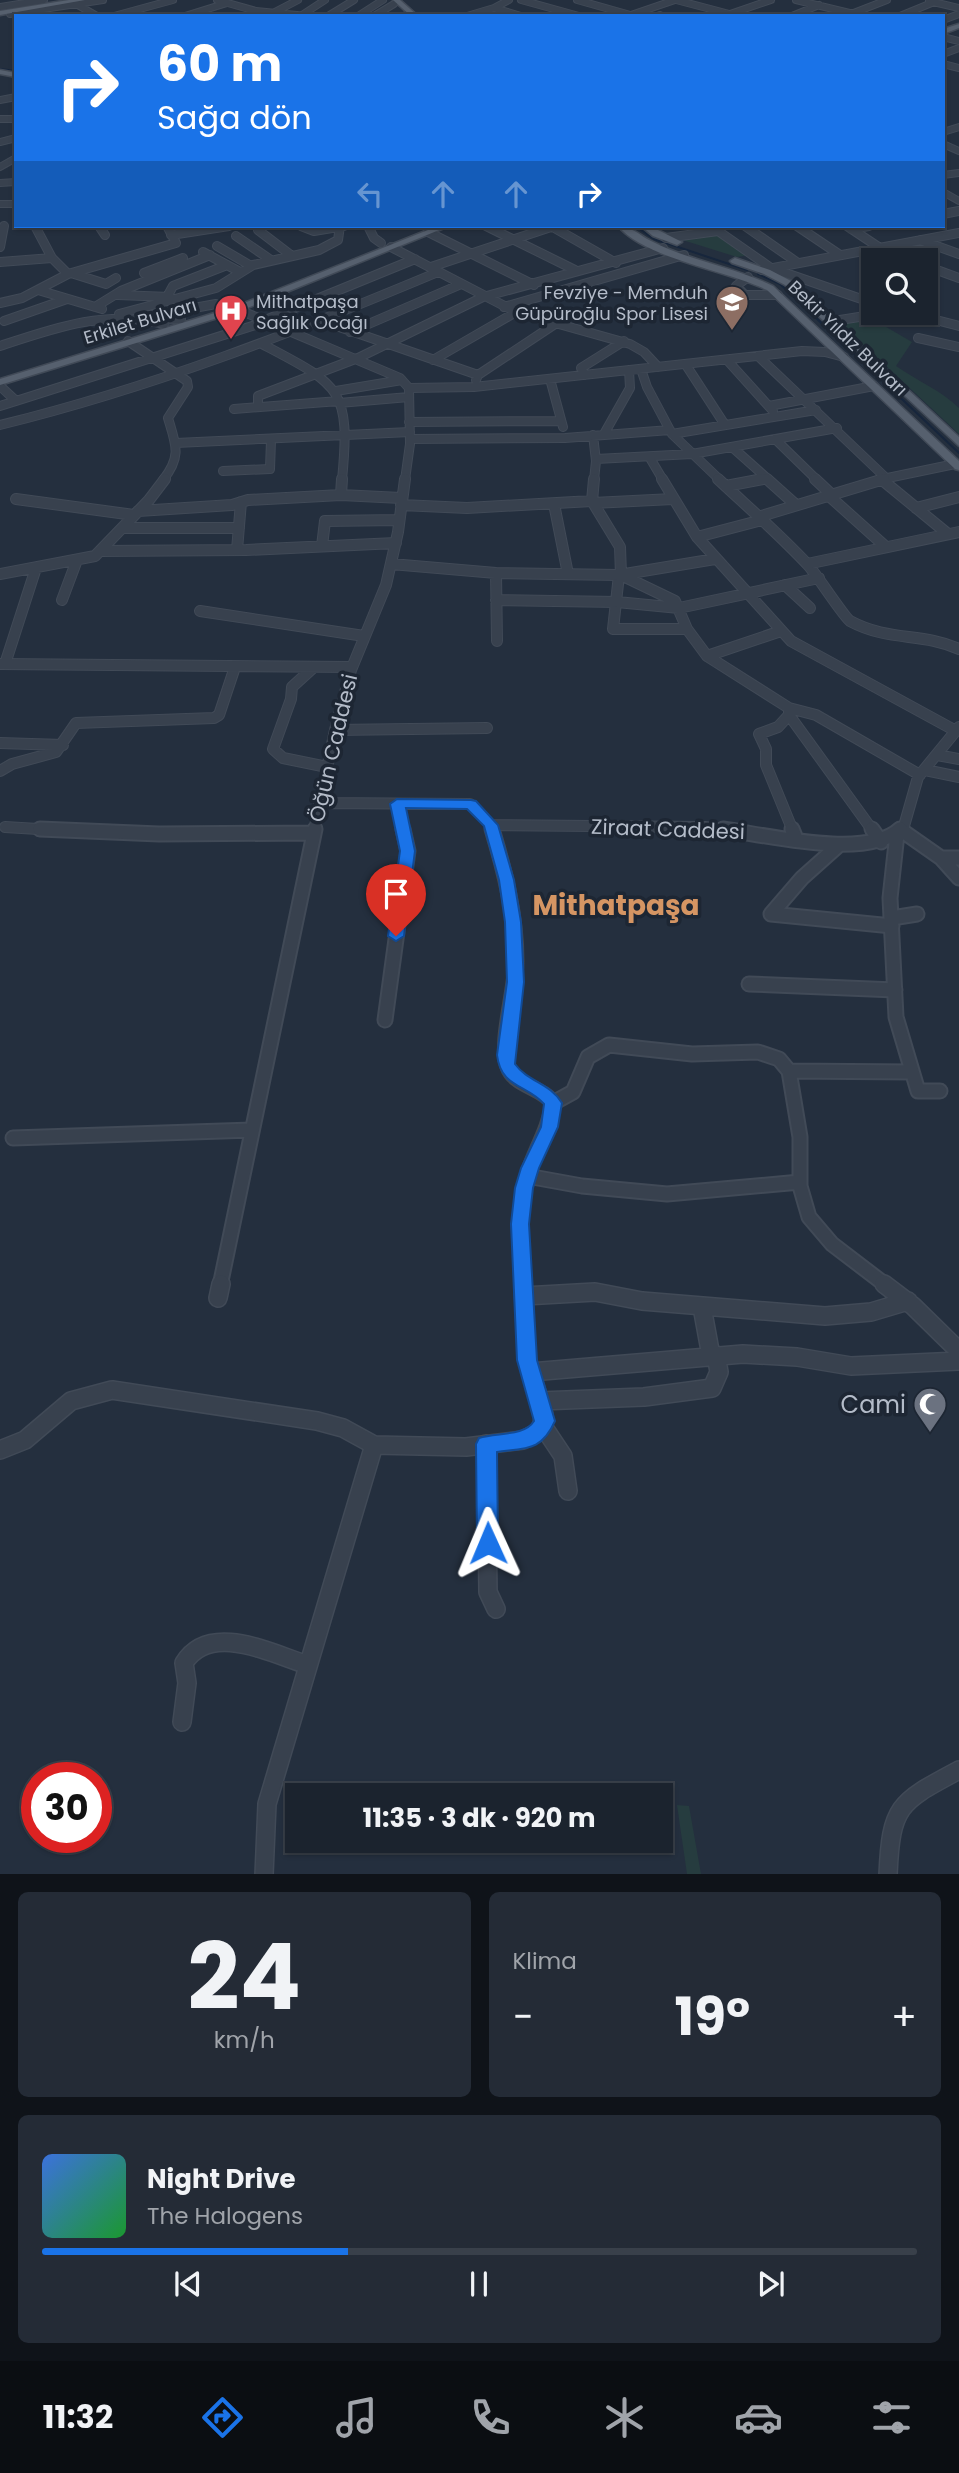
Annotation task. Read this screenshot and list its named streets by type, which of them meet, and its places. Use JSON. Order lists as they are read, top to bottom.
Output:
{
  "streets": {
    "main road": ["Erkilet Bulvarı", "Bekir Yıldız Bulvarı"],
    "street": ["Öğün Caddesi", "Ziraat Caddesi"]
  },
  "districts": ["Mithatpaşa"],
  "places": {
    "school or university": ["Fevziye - Memduh Güpüroğlu Spor Lisesi"],
    "hospital": ["Mithatpaşa Sağlık Ocağı"],
    "mosque": ["Cami"]
  },
  "page": {
    "turn": ["60 m", "Sağa dön"],
    "limit": "30",
    "trip": "11:35 · 3 dk · 920 m",
    "tile": [
      ["24", "km/h"],
      "Klima"
    ],
    "heat": ["−", "19°", "+"],
    "song": ["Night Drive", "The Halogens"],
    "tabs": "11:32"
  }
}
